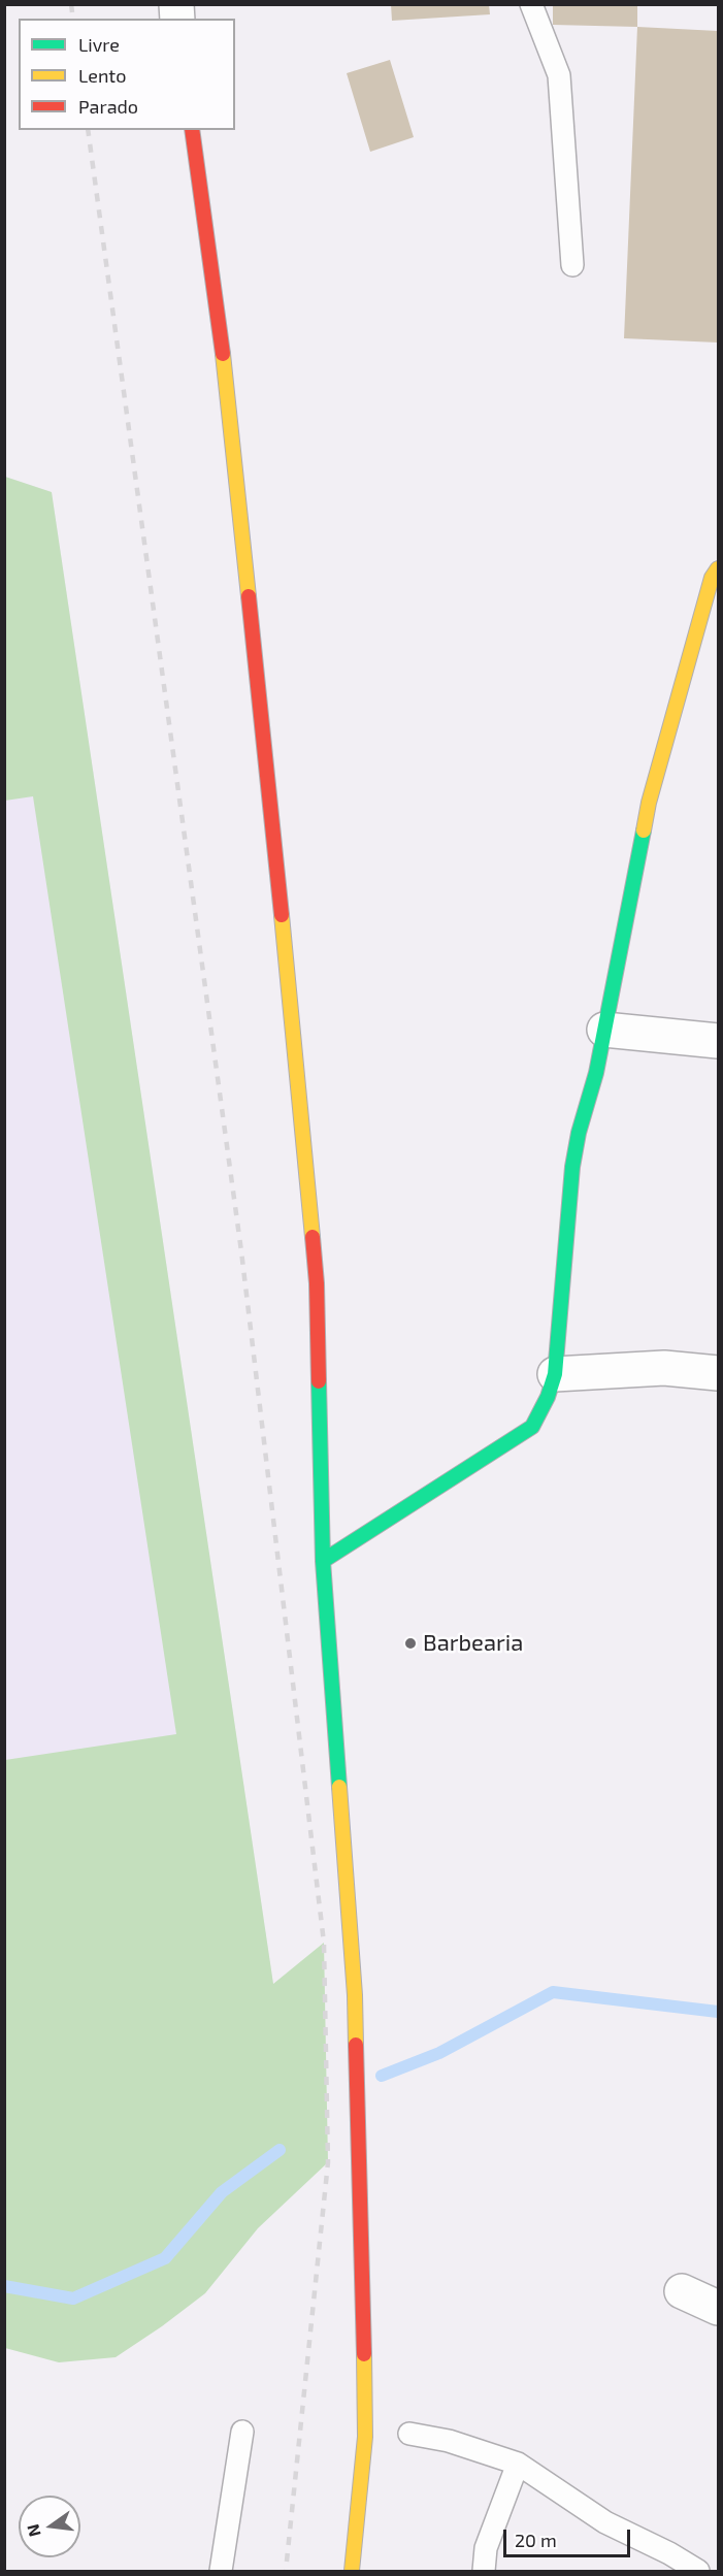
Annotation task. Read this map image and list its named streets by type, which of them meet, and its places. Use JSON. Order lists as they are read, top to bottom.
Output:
{
  "places": ["Barbearia"],
  "legend": ["Livre", "Lento", "Parado"],
  "scale_bar": "20 m",
  "north": "left"
}
